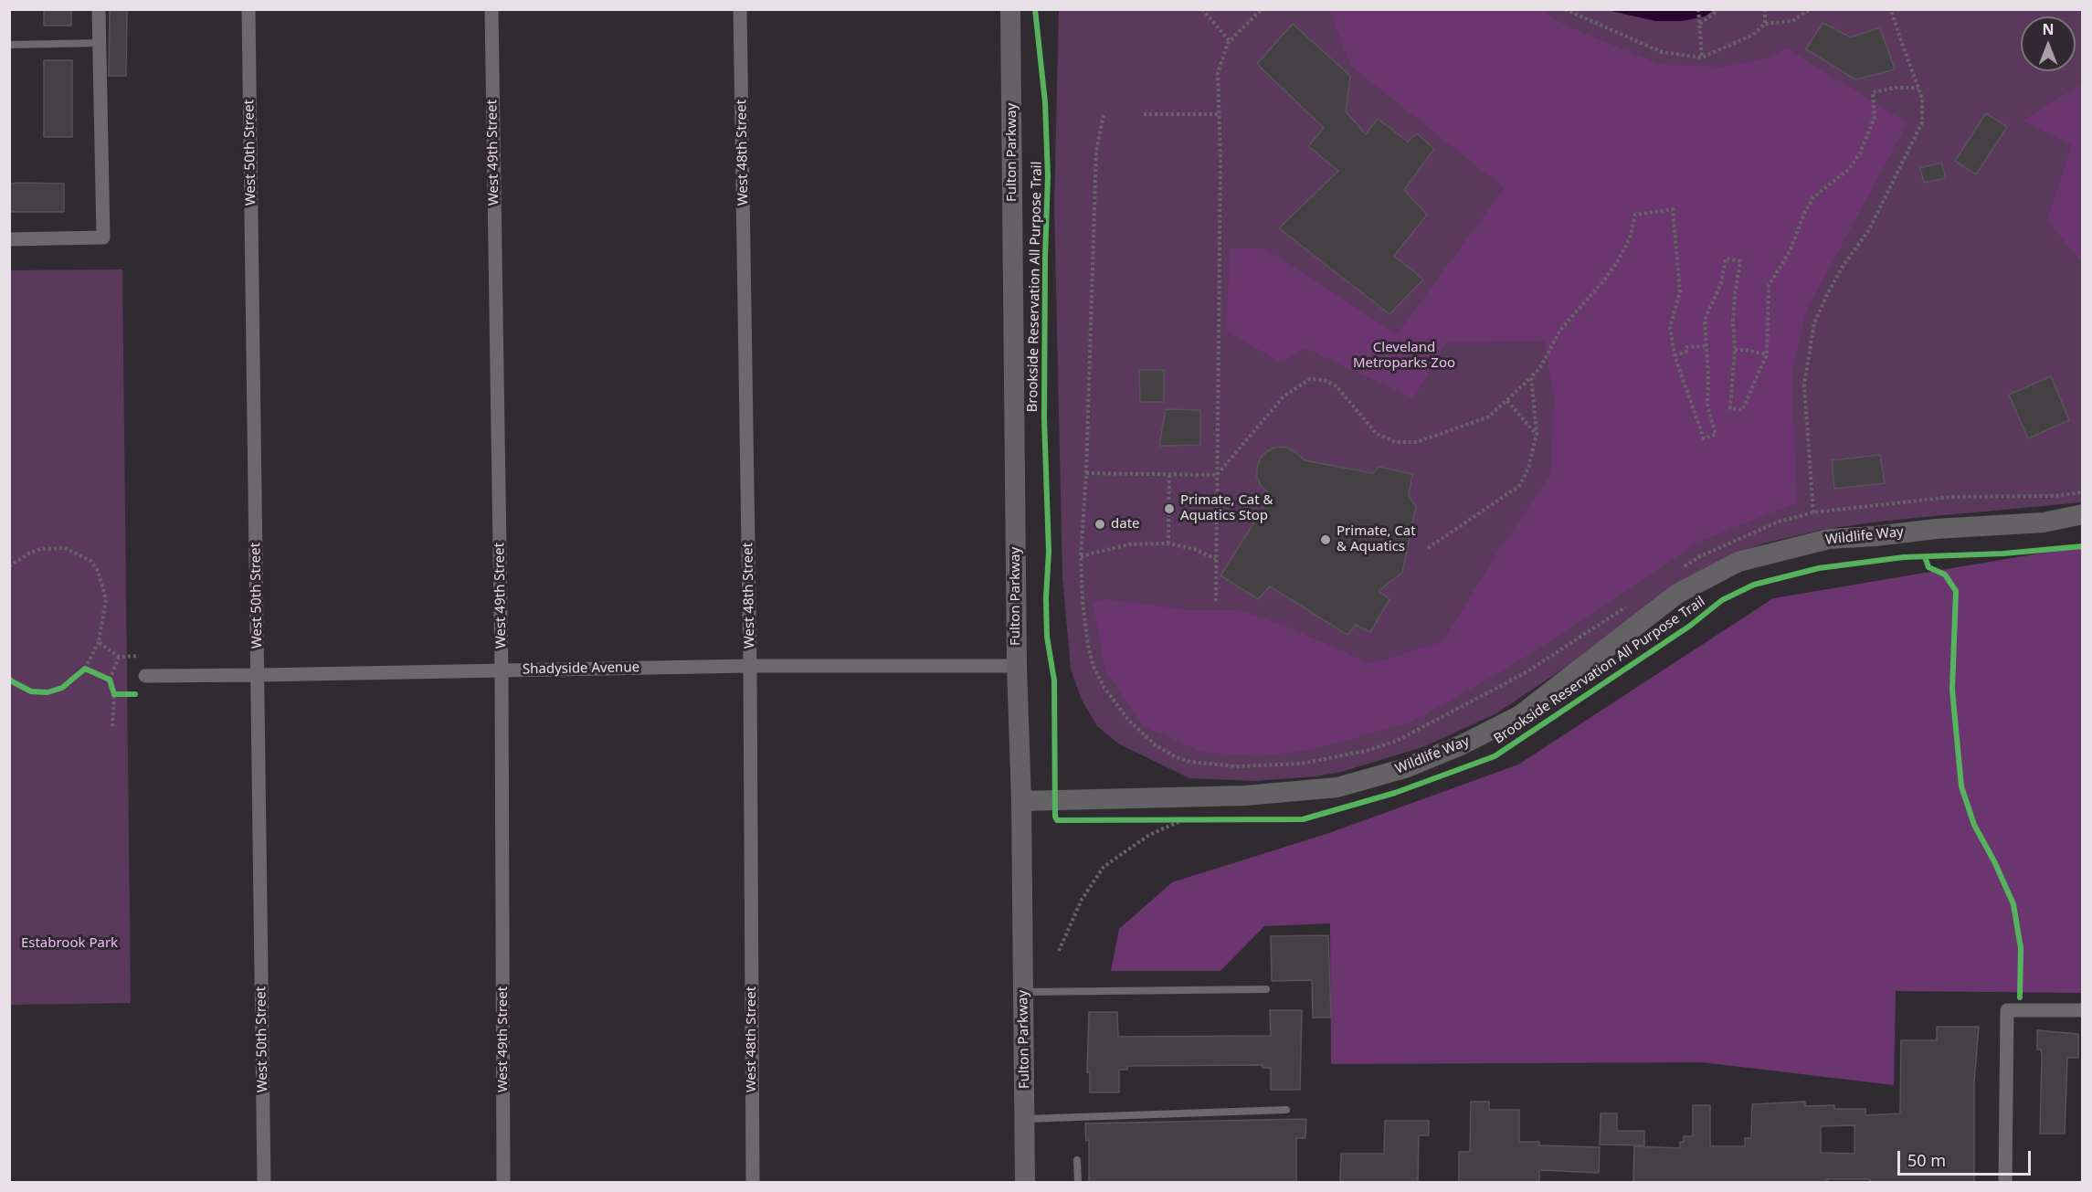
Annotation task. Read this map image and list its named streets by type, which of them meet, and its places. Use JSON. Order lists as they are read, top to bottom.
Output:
{
  "streets": {
    "street": [
      "West 50th Street",
      "West 49th Street",
      "West 48th Street",
      "Fulton Parkway",
      "Wildlife Way",
      "Shadyside Avenue"
    ],
    "cycle path": ["Brookside Reservation All Purpose Trail"]
  },
  "crossings": [
    ["West 50th Street", "Shadyside Avenue"],
    ["West 49th Street", "Shadyside Avenue"],
    ["West 48th Street", "Shadyside Avenue"],
    ["Fulton Parkway", "Wildlife Way"],
    ["Fulton Parkway", "Shadyside Avenue"]
  ],
  "parks": ["Cleveland Metroparks Zoo", "Estabrook Park"],
  "places": ["Primate, Cat & Aquatics Stop", "date", "Primate, Cat & Aquatics"],
  "scale_bar": "50 m",
  "north": "top"
}
